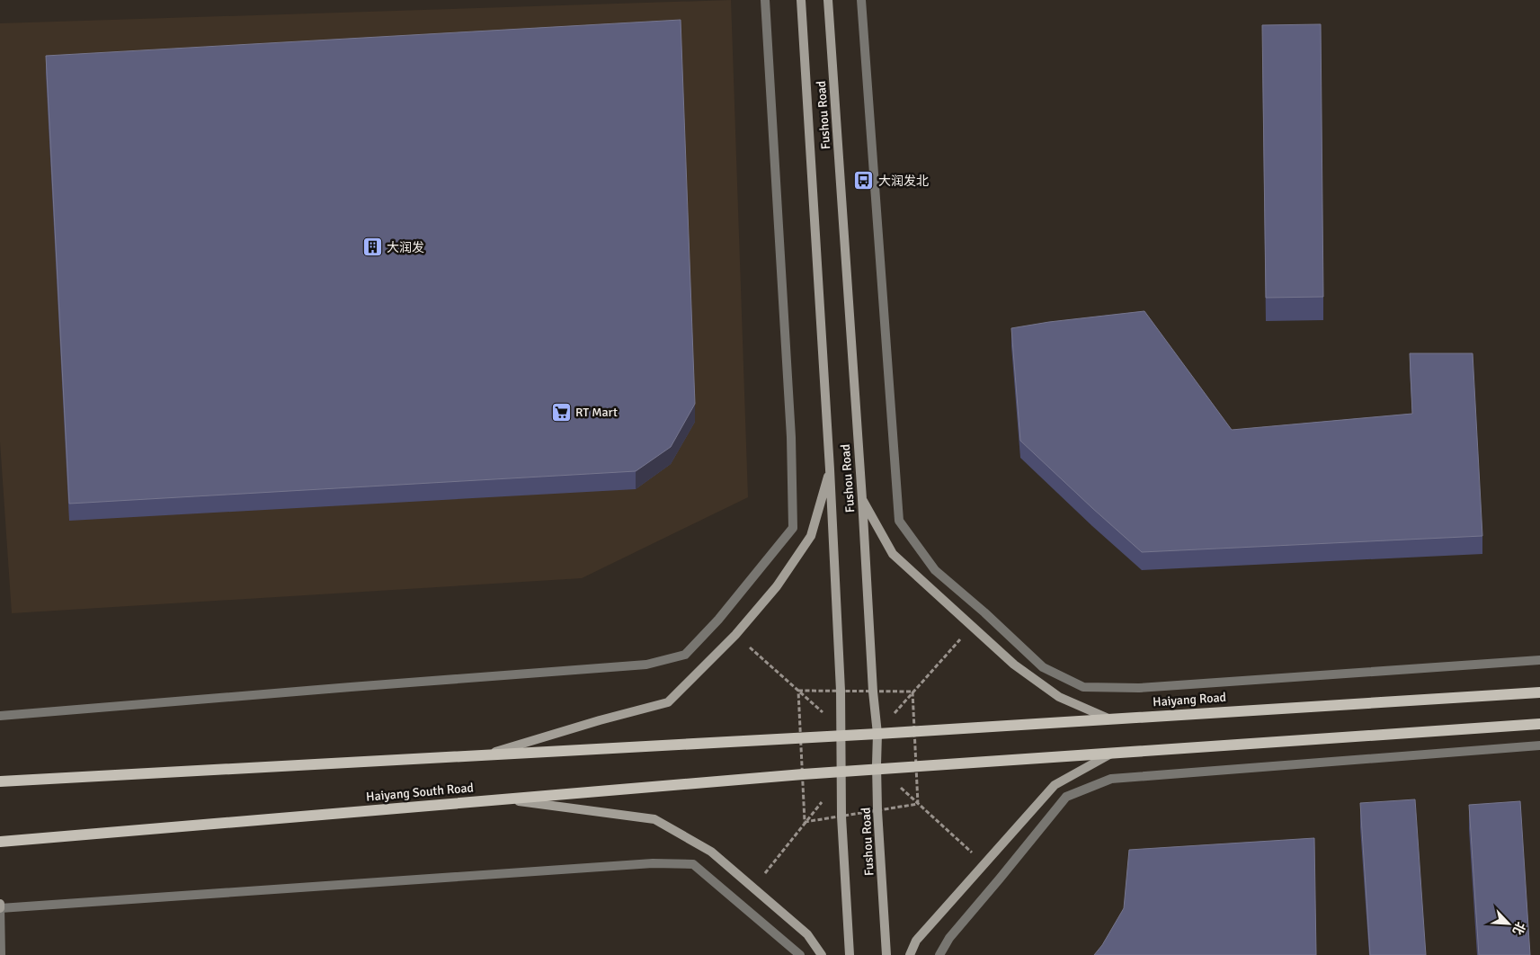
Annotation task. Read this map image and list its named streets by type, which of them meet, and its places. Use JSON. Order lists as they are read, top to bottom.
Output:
{
  "streets": {
    "main road": ["Fushou Road", "Haiyang Road", "Haiyang South Road"]
  },
  "crossings": [
    ["Fushou Road", "Haiyang Road"],
    ["Fushou Road", "Haiyang South Road"]
  ],
  "places": {
    "bus stop": ["大润发北"],
    "building": ["大润发"],
    "supermarket": ["RT Mart"]
  },
  "north": "bottom right"
}
